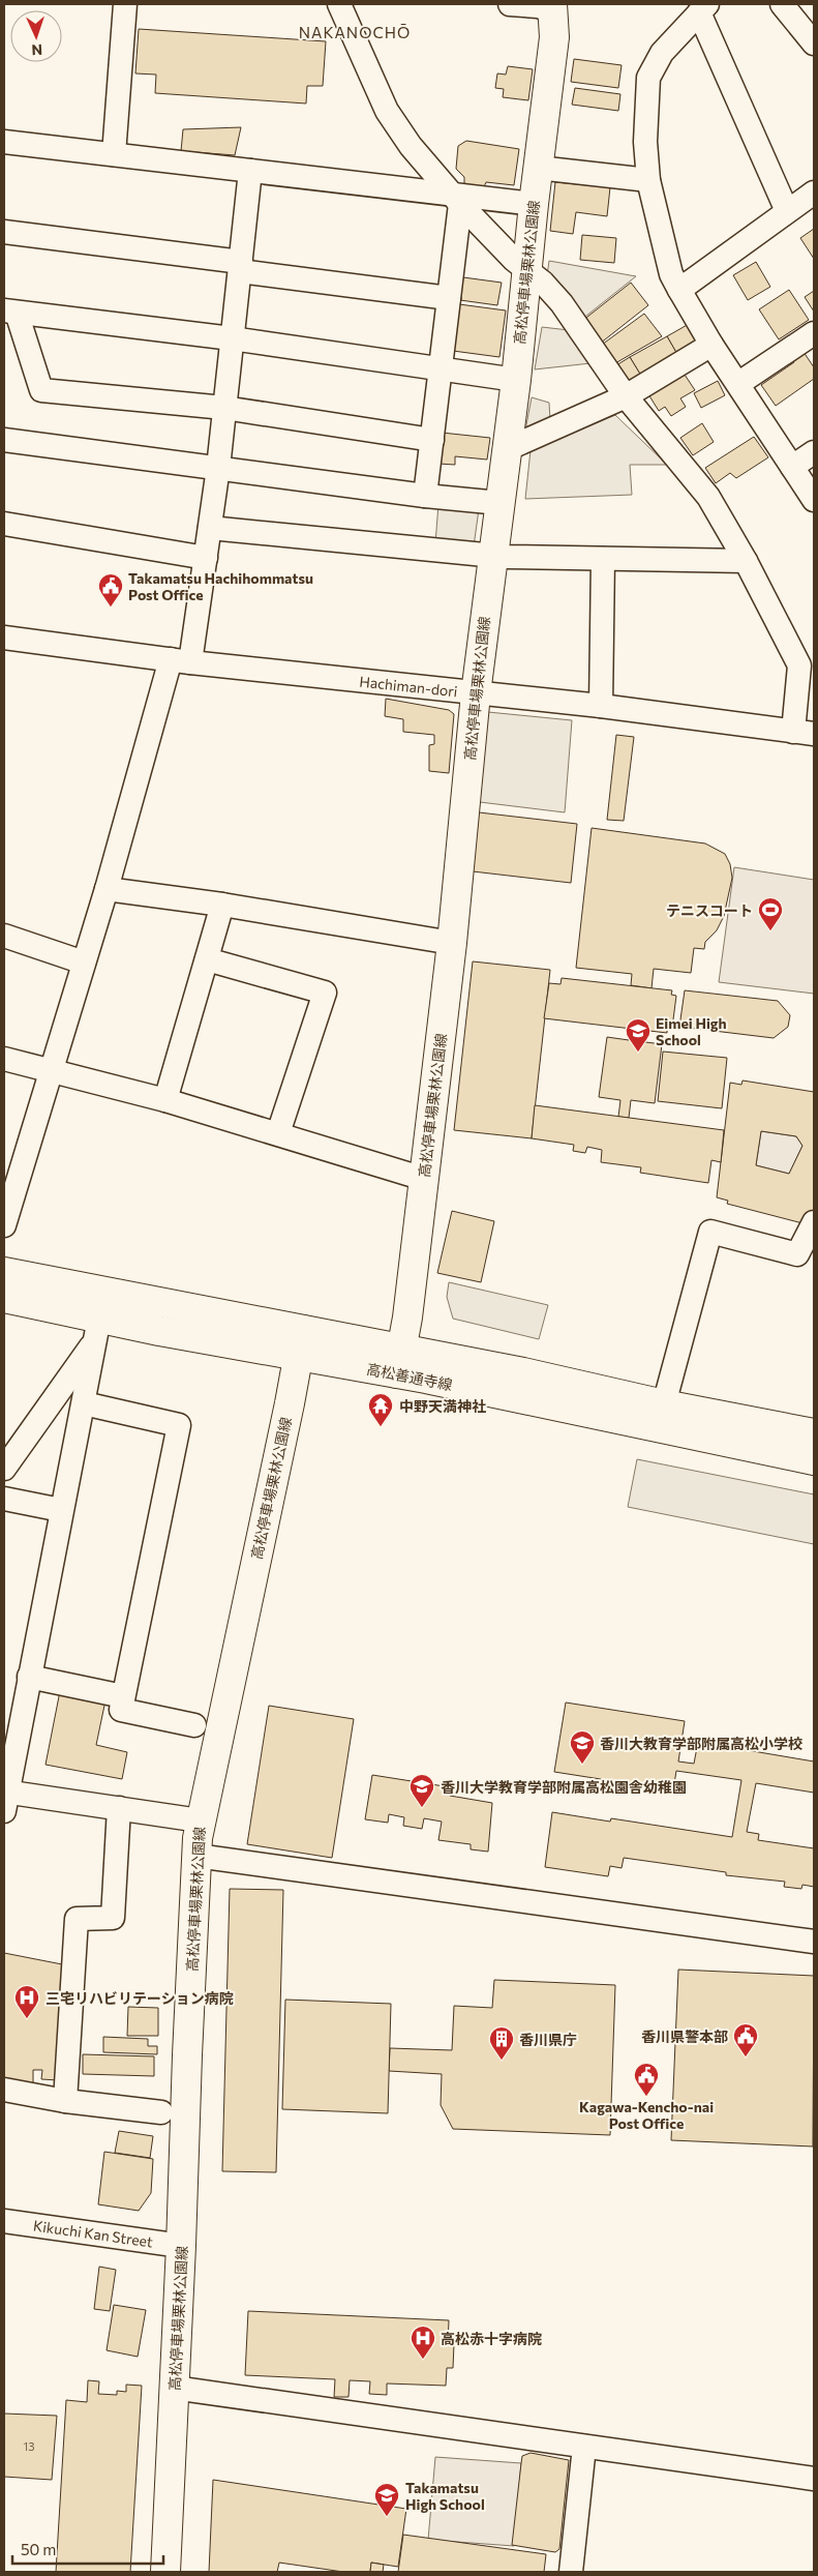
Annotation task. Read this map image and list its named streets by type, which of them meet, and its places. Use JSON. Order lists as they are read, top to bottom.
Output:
{
  "streets": {
    "main road": ["高松停車場栗林公園線", "高松善通寺線"],
    "street": ["Hachiman-dori", "Kikuchi Kan Street"]
  },
  "crossings": [
    ["高松停車場栗林公園線", "Hachiman-dori"],
    ["高松停車場栗林公園線", "高松善通寺線"],
    ["高松停車場栗林公園線", "Kikuchi Kan Street"]
  ],
  "districts": ["NAKANOCHŌ"],
  "places": {
    "public building": ["Takamatsu Hachihommatsu Post Office", "香川県警本部", "Kagawa-Kencho-nai Post Office"],
    "sports": ["テニスコート"],
    "school or university": [
      "Eimei High School",
      "香川大教育学部附属高松小学校",
      "香川大学教育学部附属高松園舎幼稚園",
      "Takamatsu High School"
    ],
    "temple": ["中野天満神社"],
    "hospital": ["三宅リハビリテーション病院", "高松赤十字病院"],
    "building": ["香川県庁"]
  },
  "house_numbers": ["13"],
  "scale_bar": "50 m",
  "north": "bottom"
}
